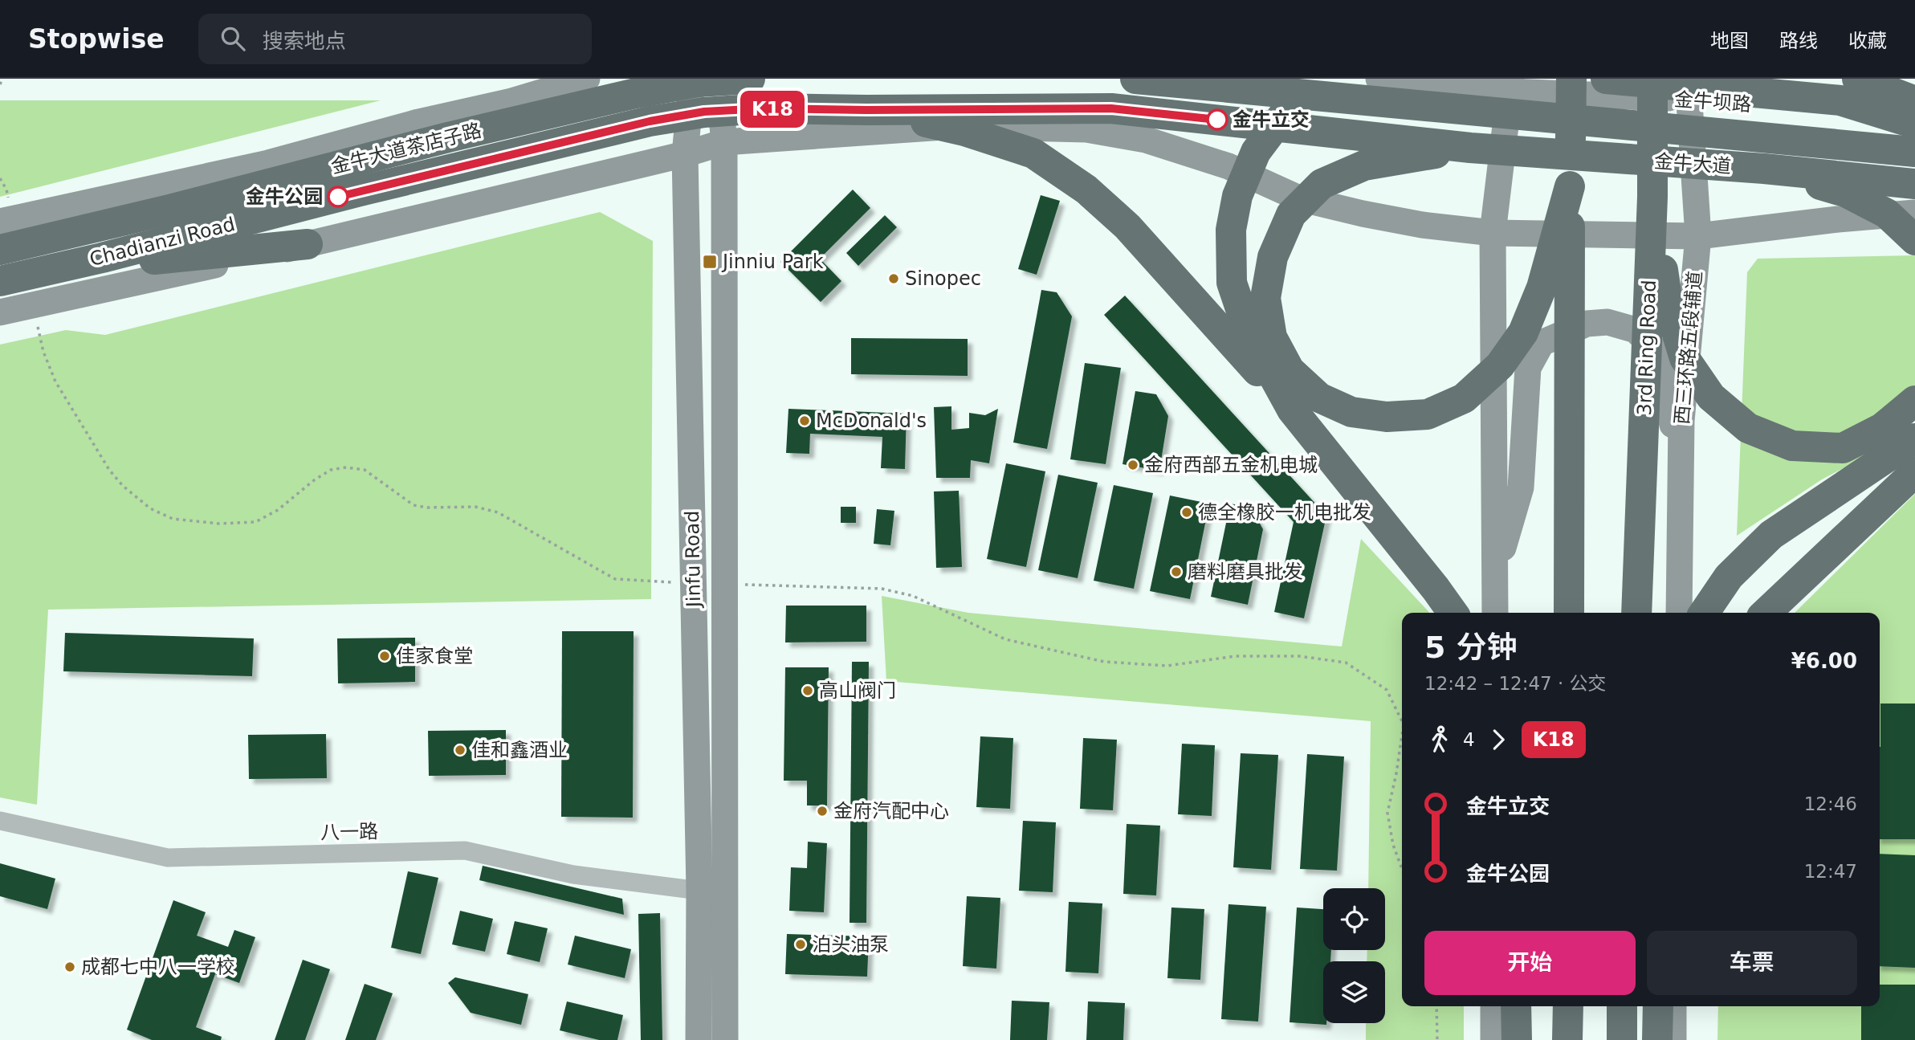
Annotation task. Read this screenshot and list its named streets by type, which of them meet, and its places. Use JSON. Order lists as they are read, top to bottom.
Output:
{
  "streets": {
    "highway": [
      "金牛大道茶店子路",
      "金牛大道",
      "Chadianzi Road",
      "3rd Ring Road"
    ],
    "main road": ["金牛坝路", "西三环路五段辅道", "Jinfu Road"],
    "street": ["八一路"]
  },
  "crossings": [
    ["金牛坝路", "西三环路五段辅道"],
    ["金牛大道茶店子路", "金牛大道"],
    ["金牛大道茶店子路", "Chadianzi Road"],
    ["Jinfu Road", "八一路"]
  ],
  "places": {
    "other": [
      "金牛立交",
      "金牛公园",
      "Sinopec",
      "McDonald's",
      "金府西部五金机电城",
      "德全橡胶一机电批发",
      "磨料磨具批发",
      "佳家食堂",
      "高山阀门",
      "佳和鑫酒业",
      "金府汽配中心",
      "泊头油泵",
      "成都七中八一学校"
    ],
    "transit": ["Jinniu Park"]
  },
  "lines": ["bus line K18"],
  "page": {
    "header": "Stopwise",
    "search": "搜索地点",
    "nav": ["地图", "路线", "收藏"],
    "on_map": "K18",
    "heading": ["5 分钟", "12:42 – 12:47 · 公交", "¥6.00"],
    "legs": ["4", "K18"],
    "list": [
      {
        "name": "金牛立交",
        "value": "12:46"
      },
      {
        "name": "金牛公园",
        "value": "12:47"
      }
    ],
    "buttons": ["开始", "车票"]
  }
}
